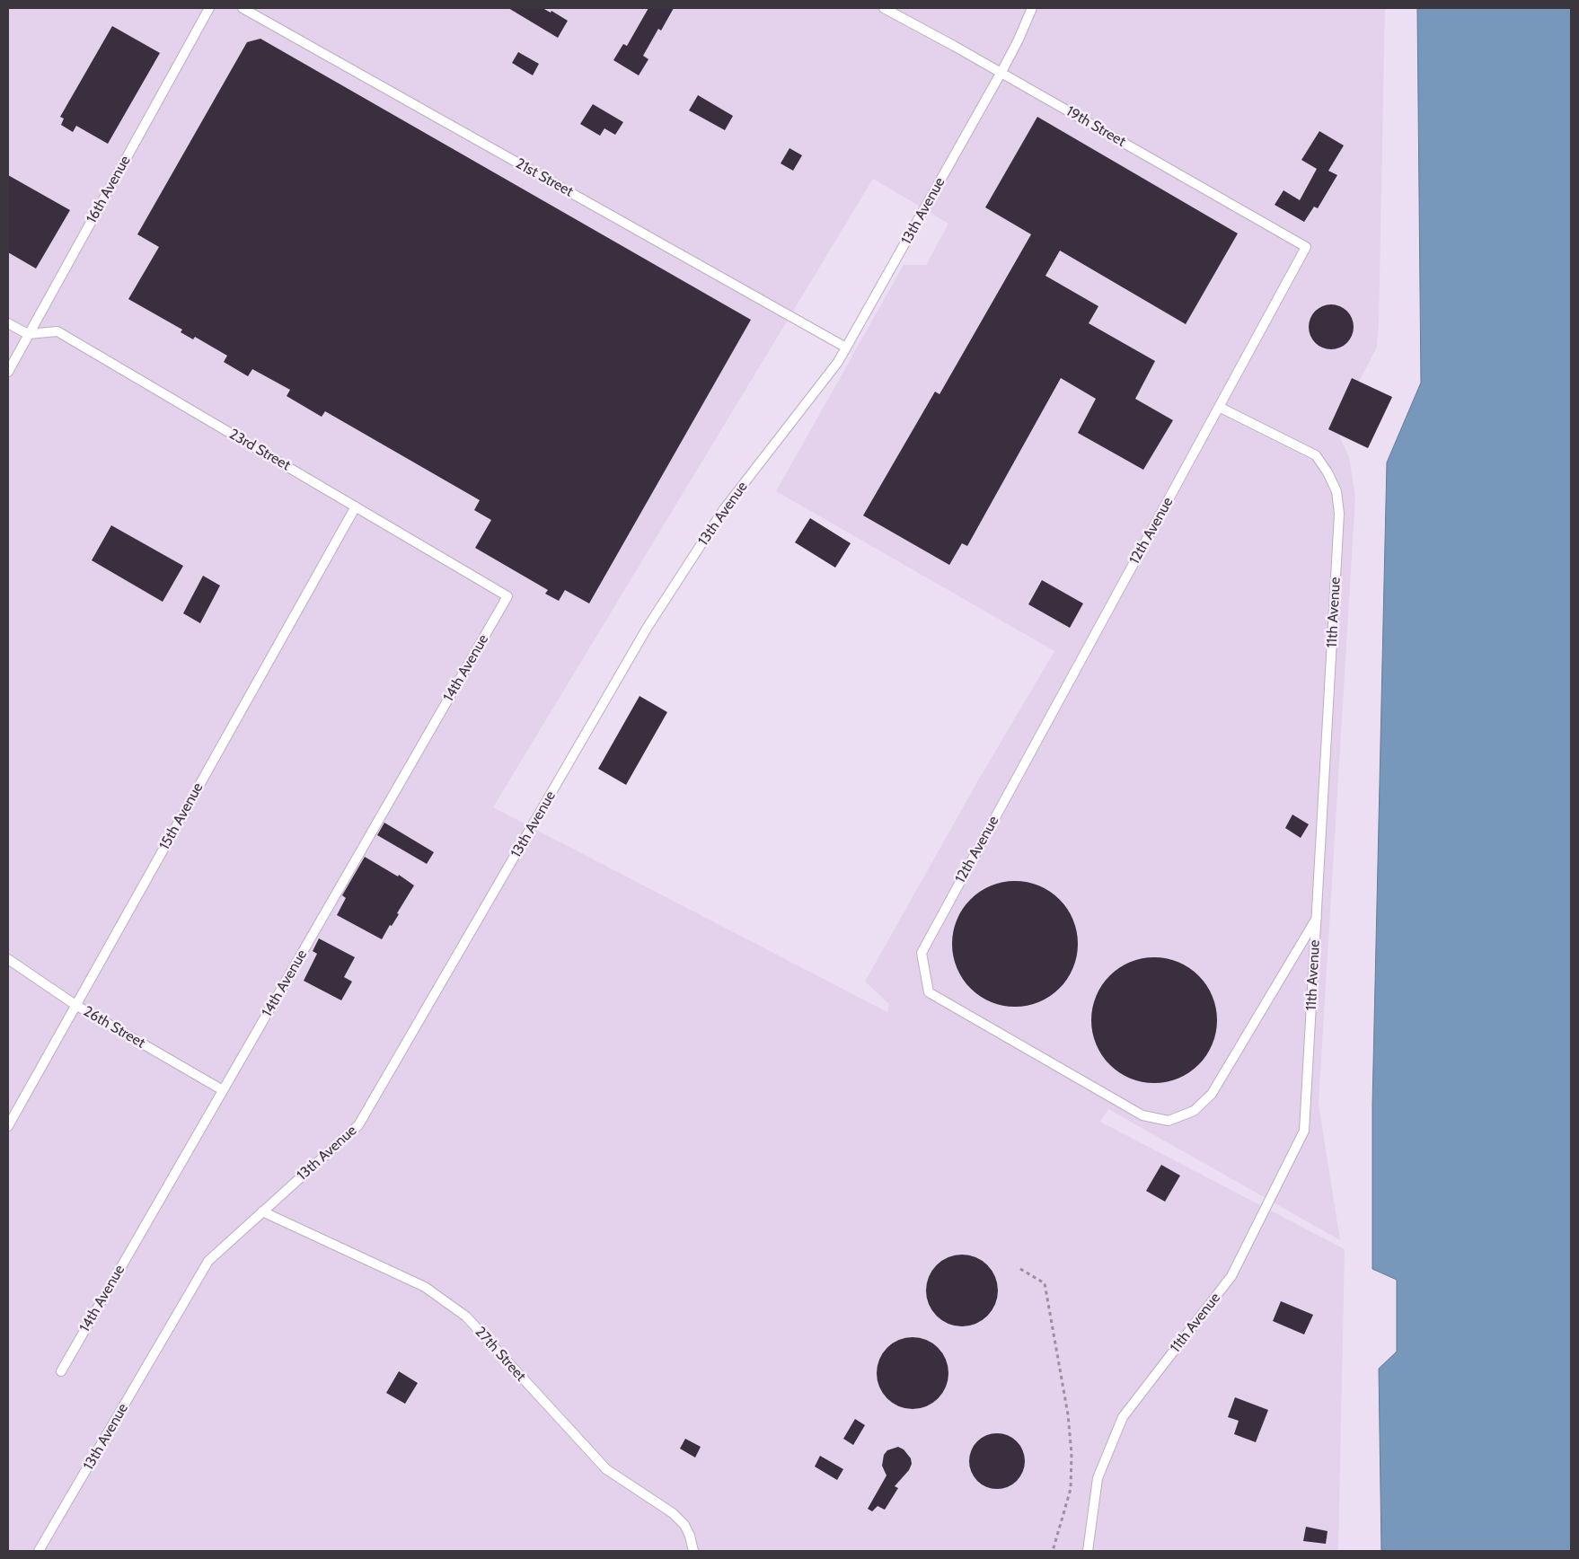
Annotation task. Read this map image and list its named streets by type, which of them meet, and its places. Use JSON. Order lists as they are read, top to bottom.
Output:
{
  "streets": {
    "lane": [
      "19th Street",
      "21st Street",
      "16th Avenue",
      "13th Avenue",
      "23rd Street",
      "12th Avenue",
      "11th Avenue",
      "14th Avenue",
      "15th Avenue",
      "26th Street",
      "27th Street"
    ]
  },
  "crossings": [
    ["19th Street", "13th Avenue"],
    ["19th Street", "12th Avenue"],
    ["21st Street", "13th Avenue"],
    ["16th Avenue", "23rd Street"],
    ["13th Avenue", "27th Street"],
    ["23rd Street", "14th Avenue"],
    ["23rd Street", "15th Avenue"],
    ["12th Avenue", "11th Avenue"],
    ["14th Avenue", "26th Street"],
    ["15th Avenue", "26th Street"]
  ]
}
